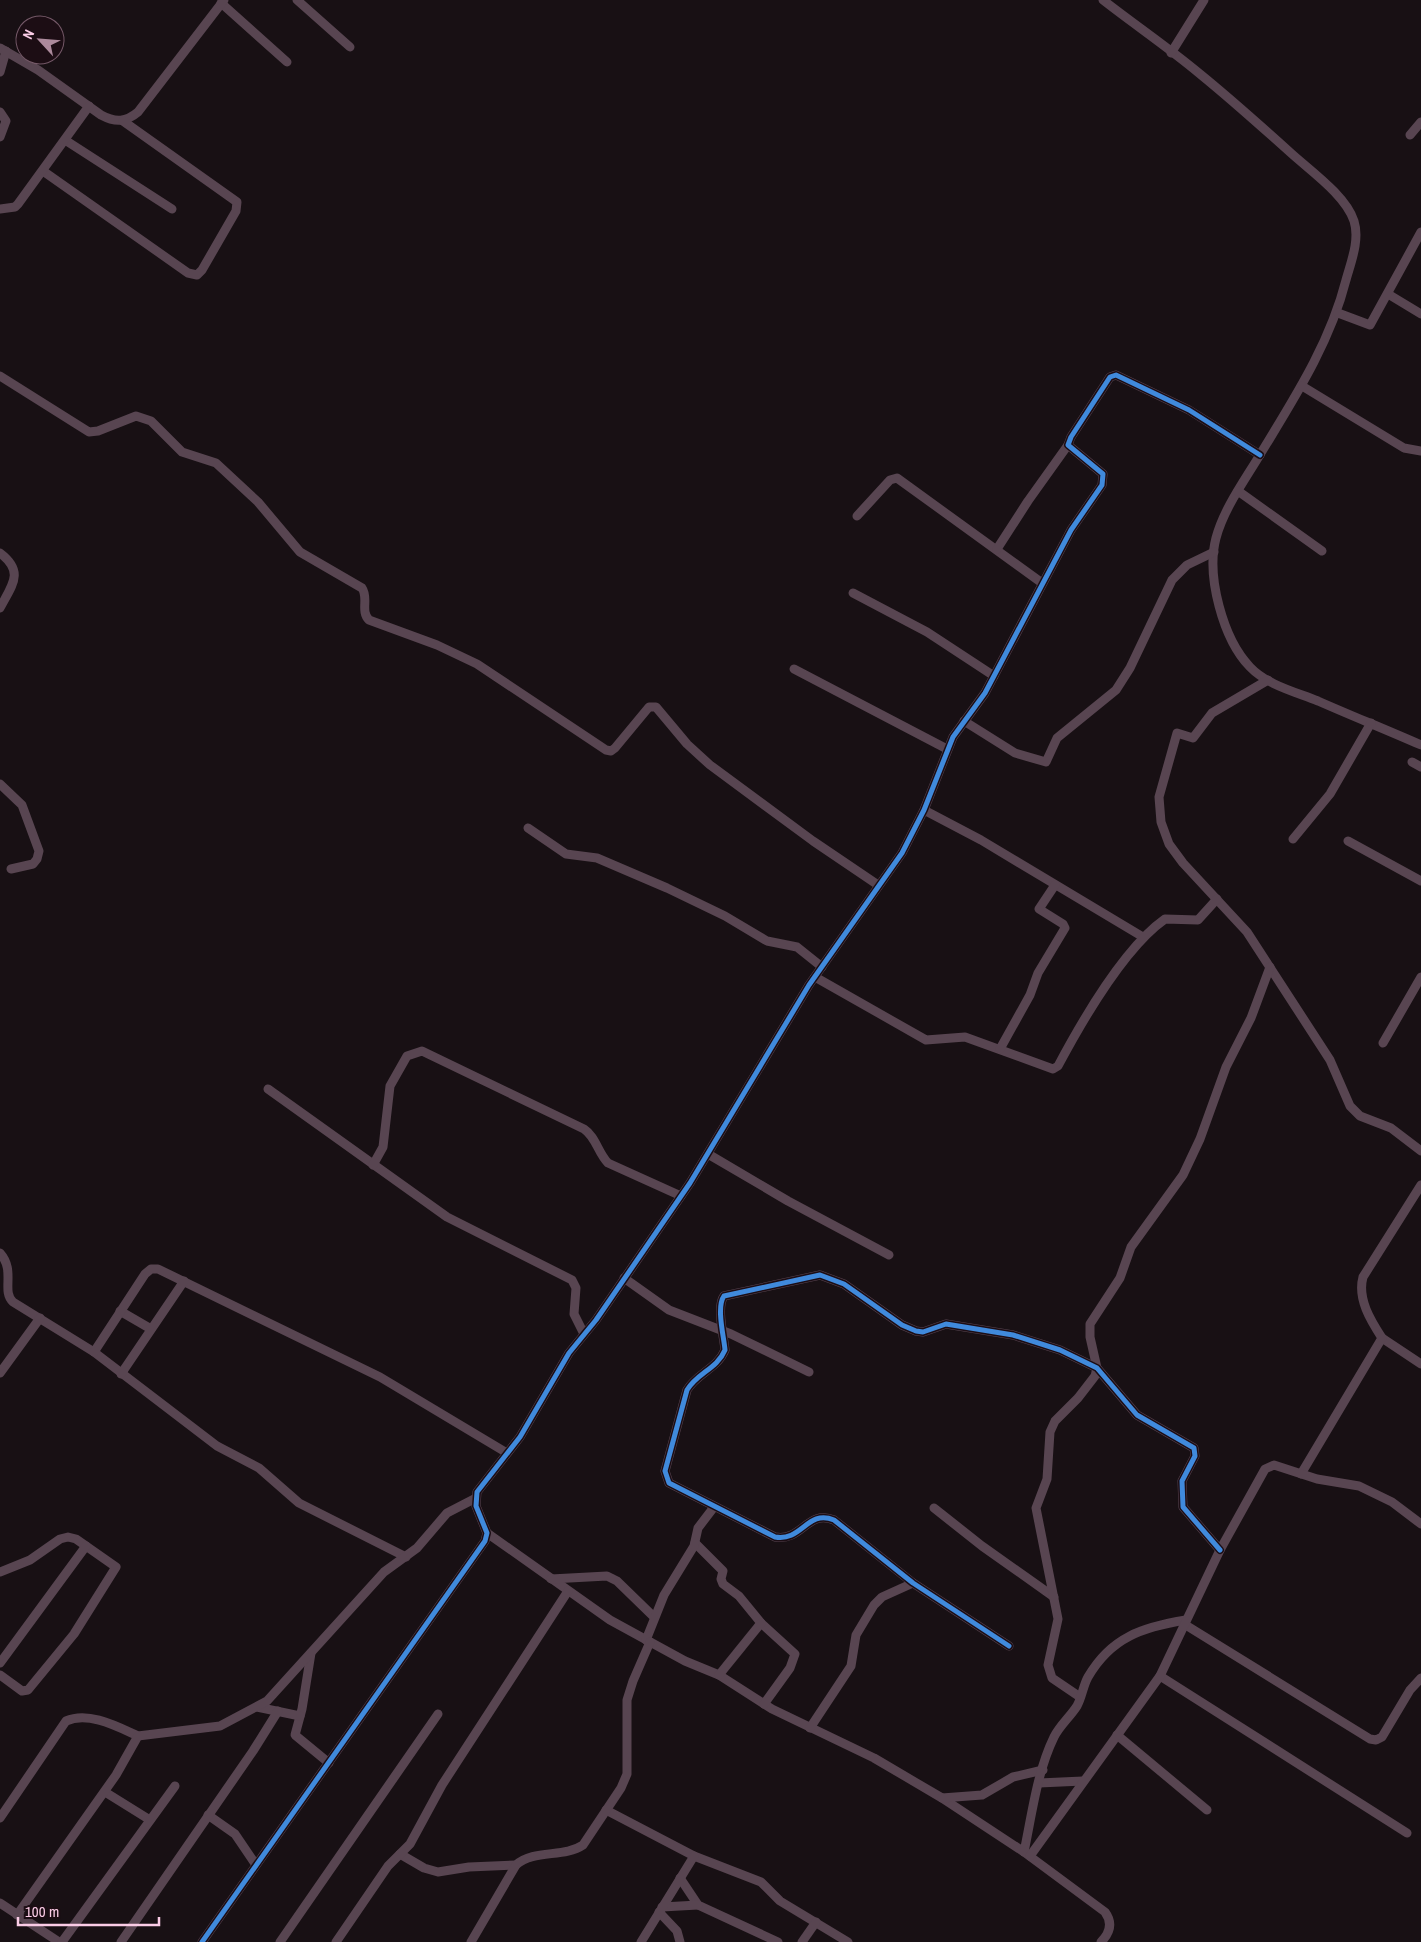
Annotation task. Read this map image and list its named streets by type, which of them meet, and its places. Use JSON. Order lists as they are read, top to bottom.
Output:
{
  "scale_bar": "100 m",
  "north": "top left"
}
